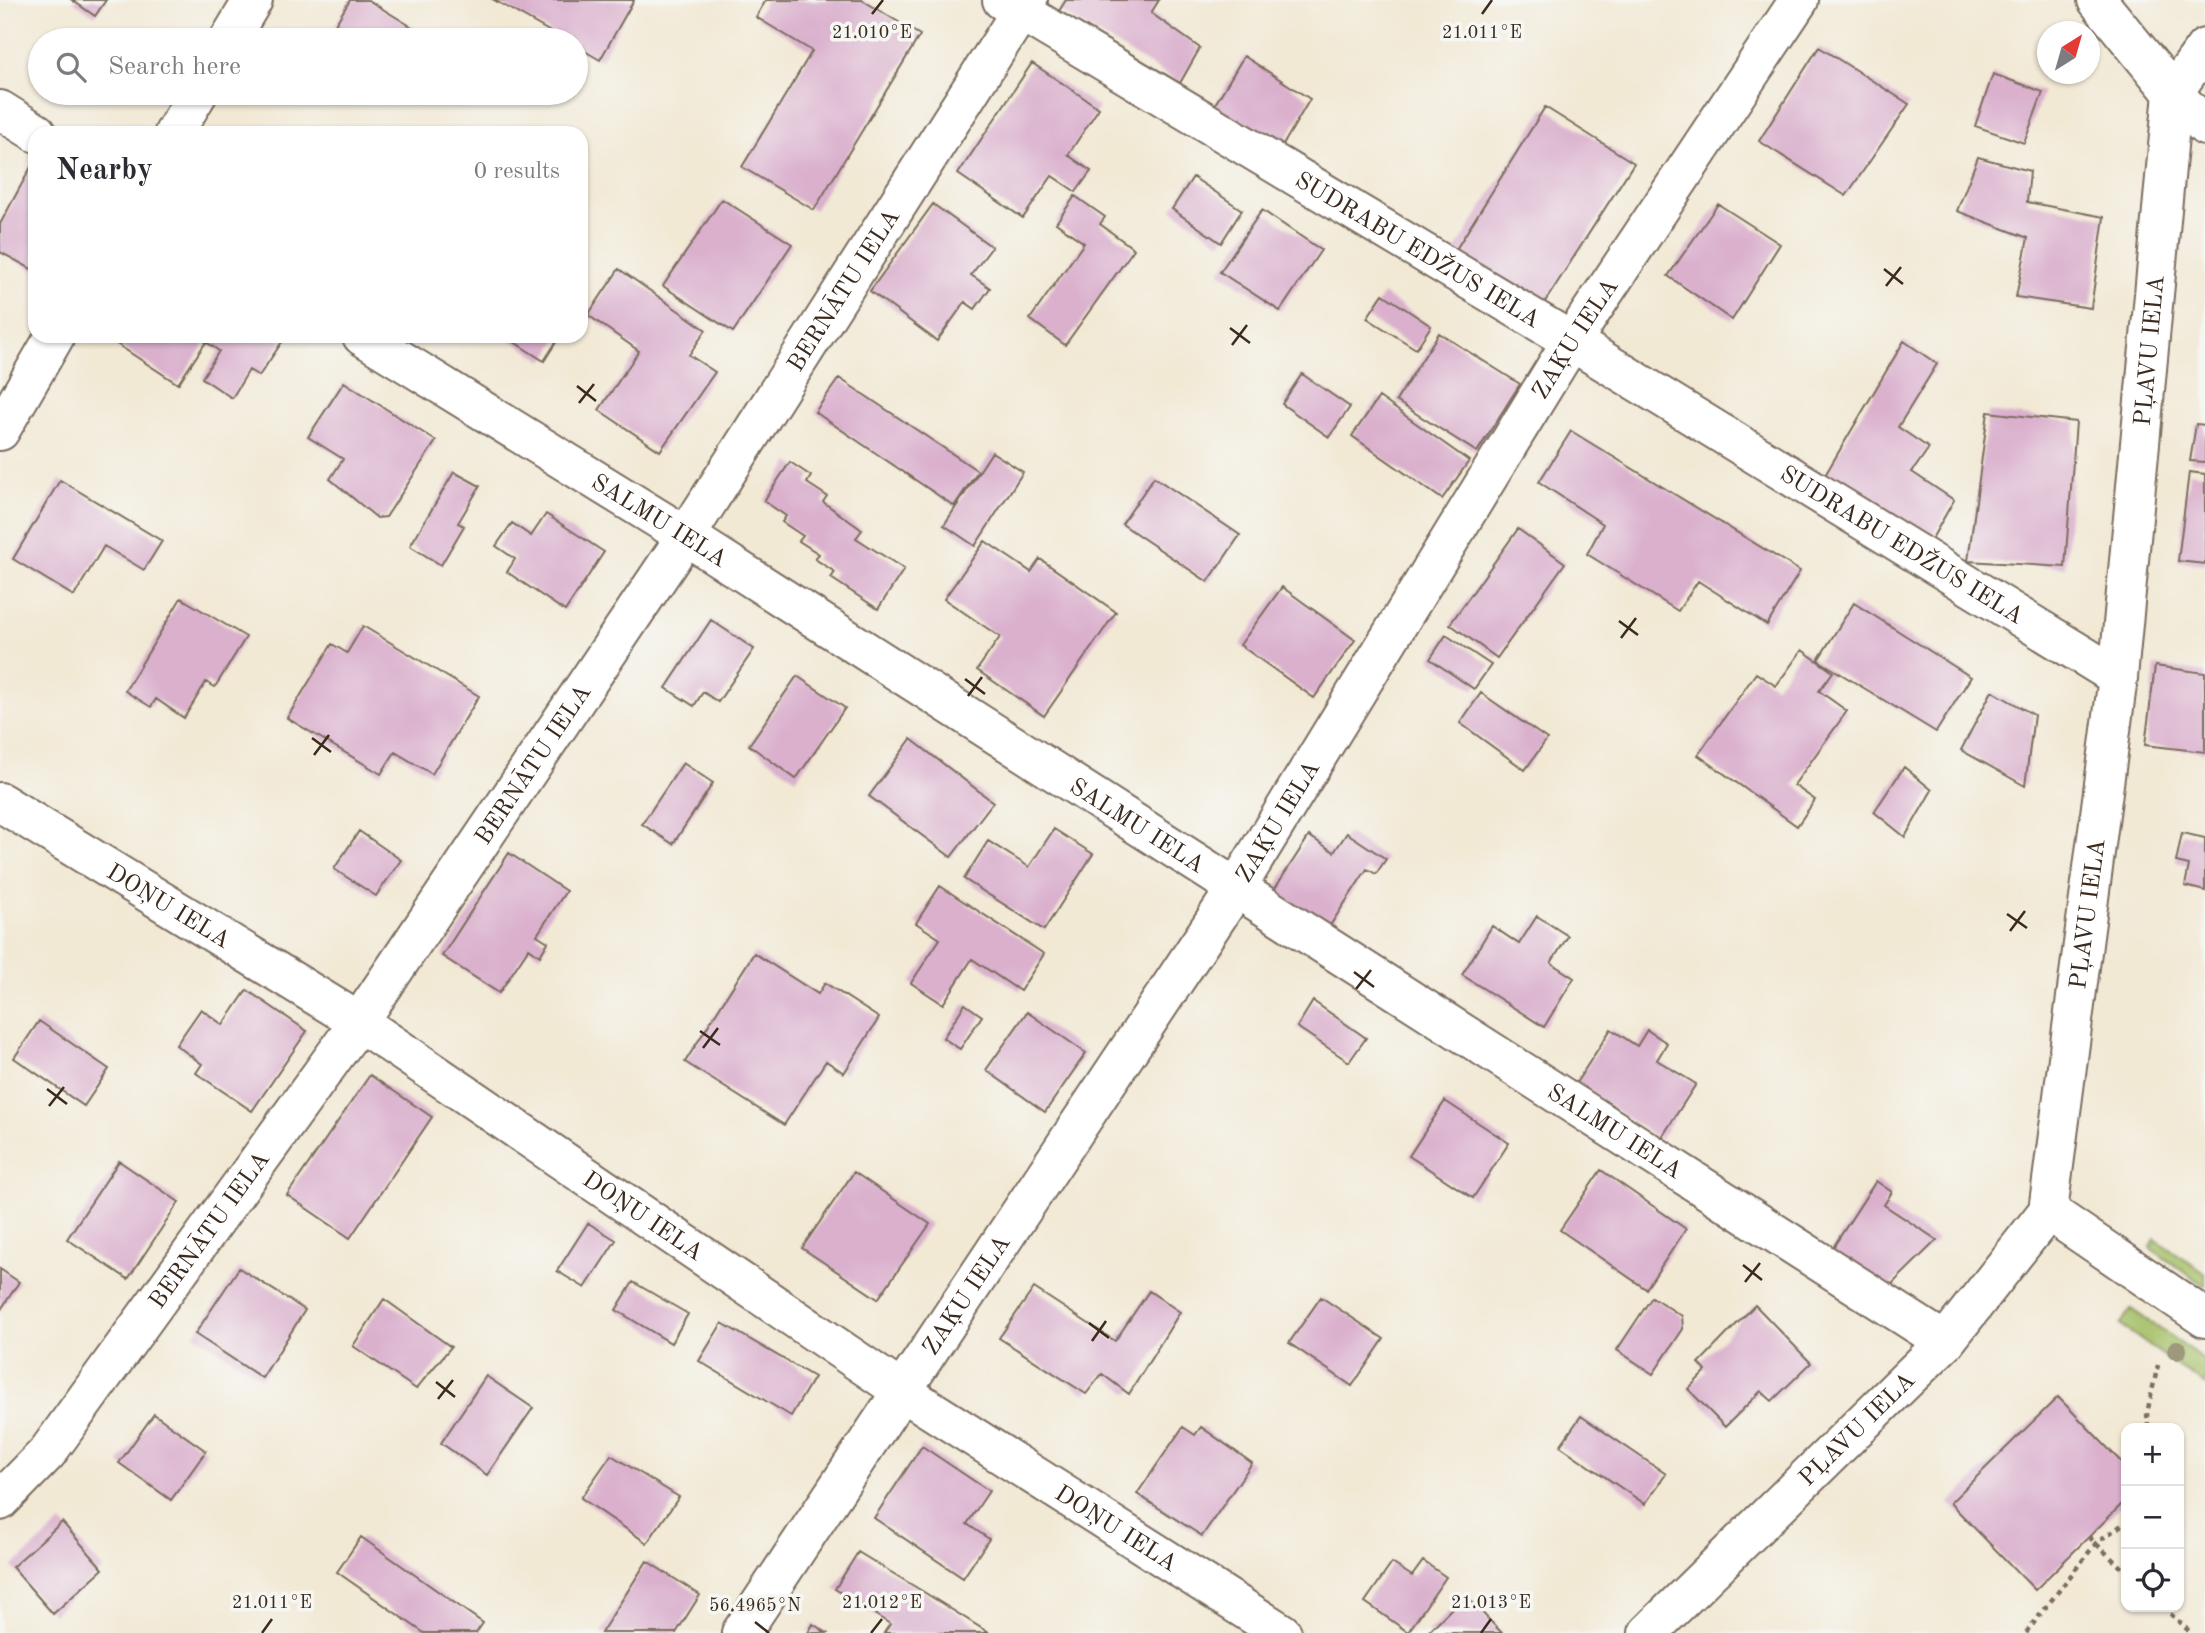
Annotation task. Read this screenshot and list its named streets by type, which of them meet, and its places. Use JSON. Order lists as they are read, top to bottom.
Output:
{
  "streets": {
    "street": [
      "SUDRABU EDŽUS IELA",
      "BERNĀTU IELA",
      "ZAĶU IELA",
      "PĻAVU IELA",
      "SALMU IELA",
      "DOŅU IELA"
    ]
  },
  "crossings": [
    ["SUDRABU EDŽUS IELA", "BERNĀTU IELA"],
    ["SUDRABU EDŽUS IELA", "ZAĶU IELA"],
    ["SUDRABU EDŽUS IELA", "PĻAVU IELA"],
    ["BERNĀTU IELA", "SALMU IELA"],
    ["BERNĀTU IELA", "DOŅU IELA"],
    ["ZAĶU IELA", "SALMU IELA"],
    ["ZAĶU IELA", "DOŅU IELA"],
    ["PĻAVU IELA", "SALMU IELA"]
  ],
  "north": "top right",
  "page": {
    "search": "Search here",
    "heading": ["Nearby", "0 results"],
    "map_buttons": ["+", "−"]
  },
  "coordinates": [
    "21.010°E",
    "21.011°E",
    "21.012°E",
    "21.013°E",
    "56.4965°N"
  ]
}
